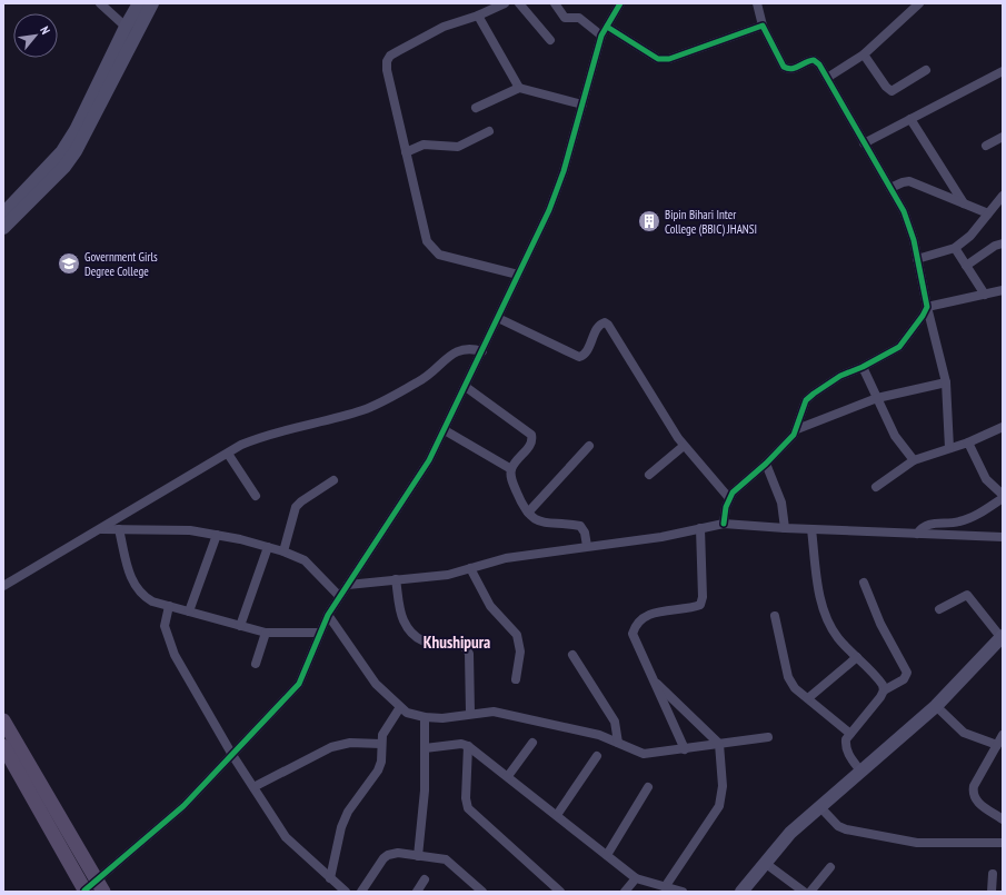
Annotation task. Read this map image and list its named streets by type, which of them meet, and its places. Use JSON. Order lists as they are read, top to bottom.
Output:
{
  "districts": ["Khushipura"],
  "places": {
    "building": ["Bipin Bihari Inter College (BBIC) JHANSI"],
    "school or university": ["Government Girls Degree College"]
  },
  "north": "top right"
}
